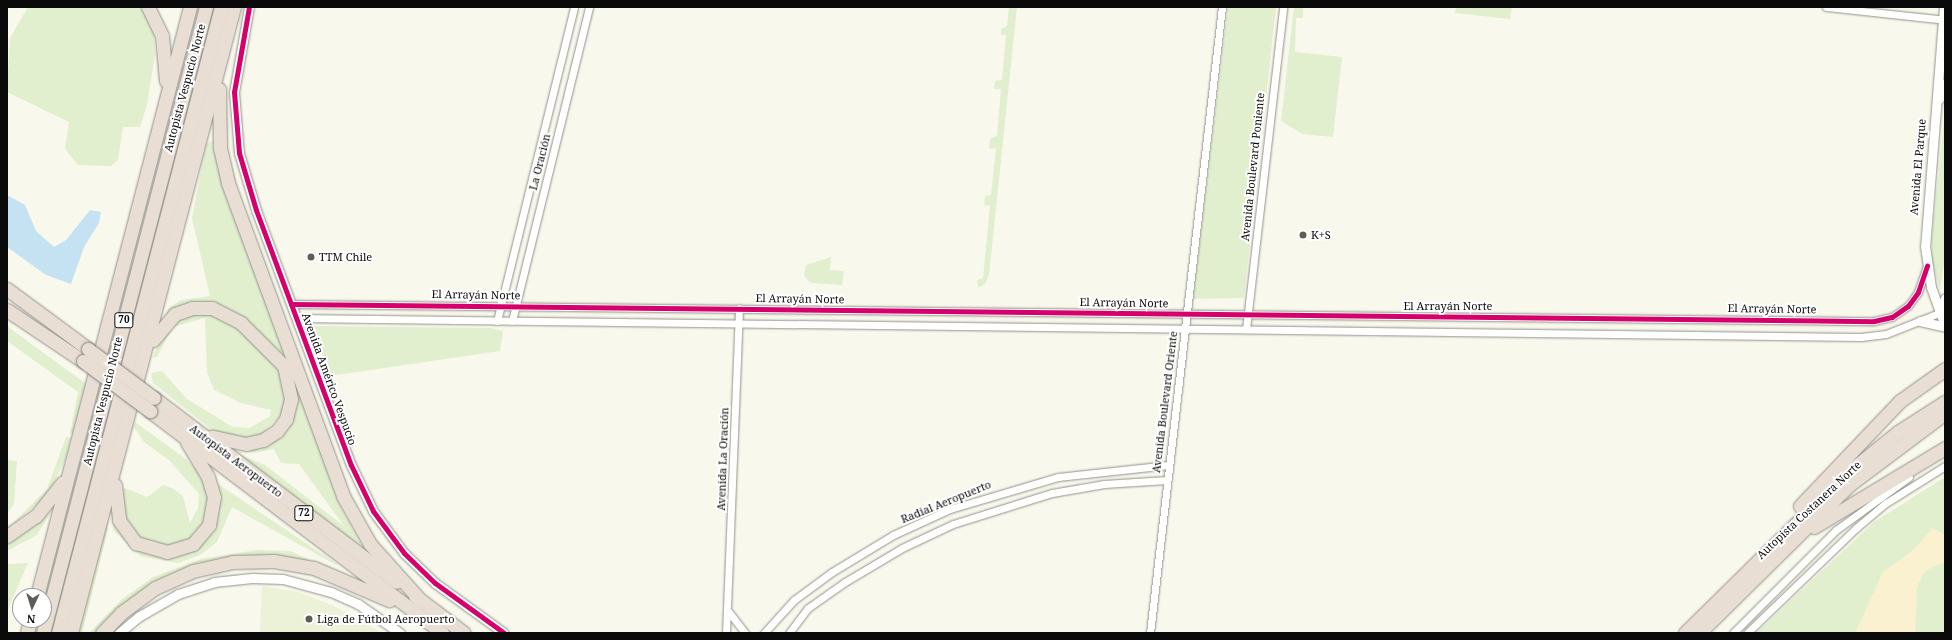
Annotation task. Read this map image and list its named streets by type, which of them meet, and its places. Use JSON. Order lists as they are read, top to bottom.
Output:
{
  "streets": {
    "highway": [
      "Autopista Vespucio Norte",
      "70",
      "Autopista Aeropuerto",
      "Autopista Costanera Norte",
      "72"
    ],
    "street": [
      "La Oración",
      "Avenida Boulevard Poniente",
      "Avenida El Parque",
      "El Arrayán Norte",
      "Avenida Américo Vespucio",
      "Avenida Boulevard Oriente",
      "Avenida La Oración",
      "Radial Aeropuerto"
    ]
  },
  "crossings": [
    ["La Oración", "El Arrayán Norte"],
    ["Avenida Boulevard Poniente", "El Arrayán Norte"],
    ["Avenida El Parque", "El Arrayán Norte"],
    ["El Arrayán Norte", "Avenida Américo Vespucio"],
    ["El Arrayán Norte", "Avenida Boulevard Oriente"],
    ["El Arrayán Norte", "Avenida La Oración"],
    ["Avenida Boulevard Oriente", "Radial Aeropuerto"]
  ],
  "places": ["K+S", "TTM Chile", "Liga de Fútbol Aeropuerto"],
  "north": "bottom"
}
